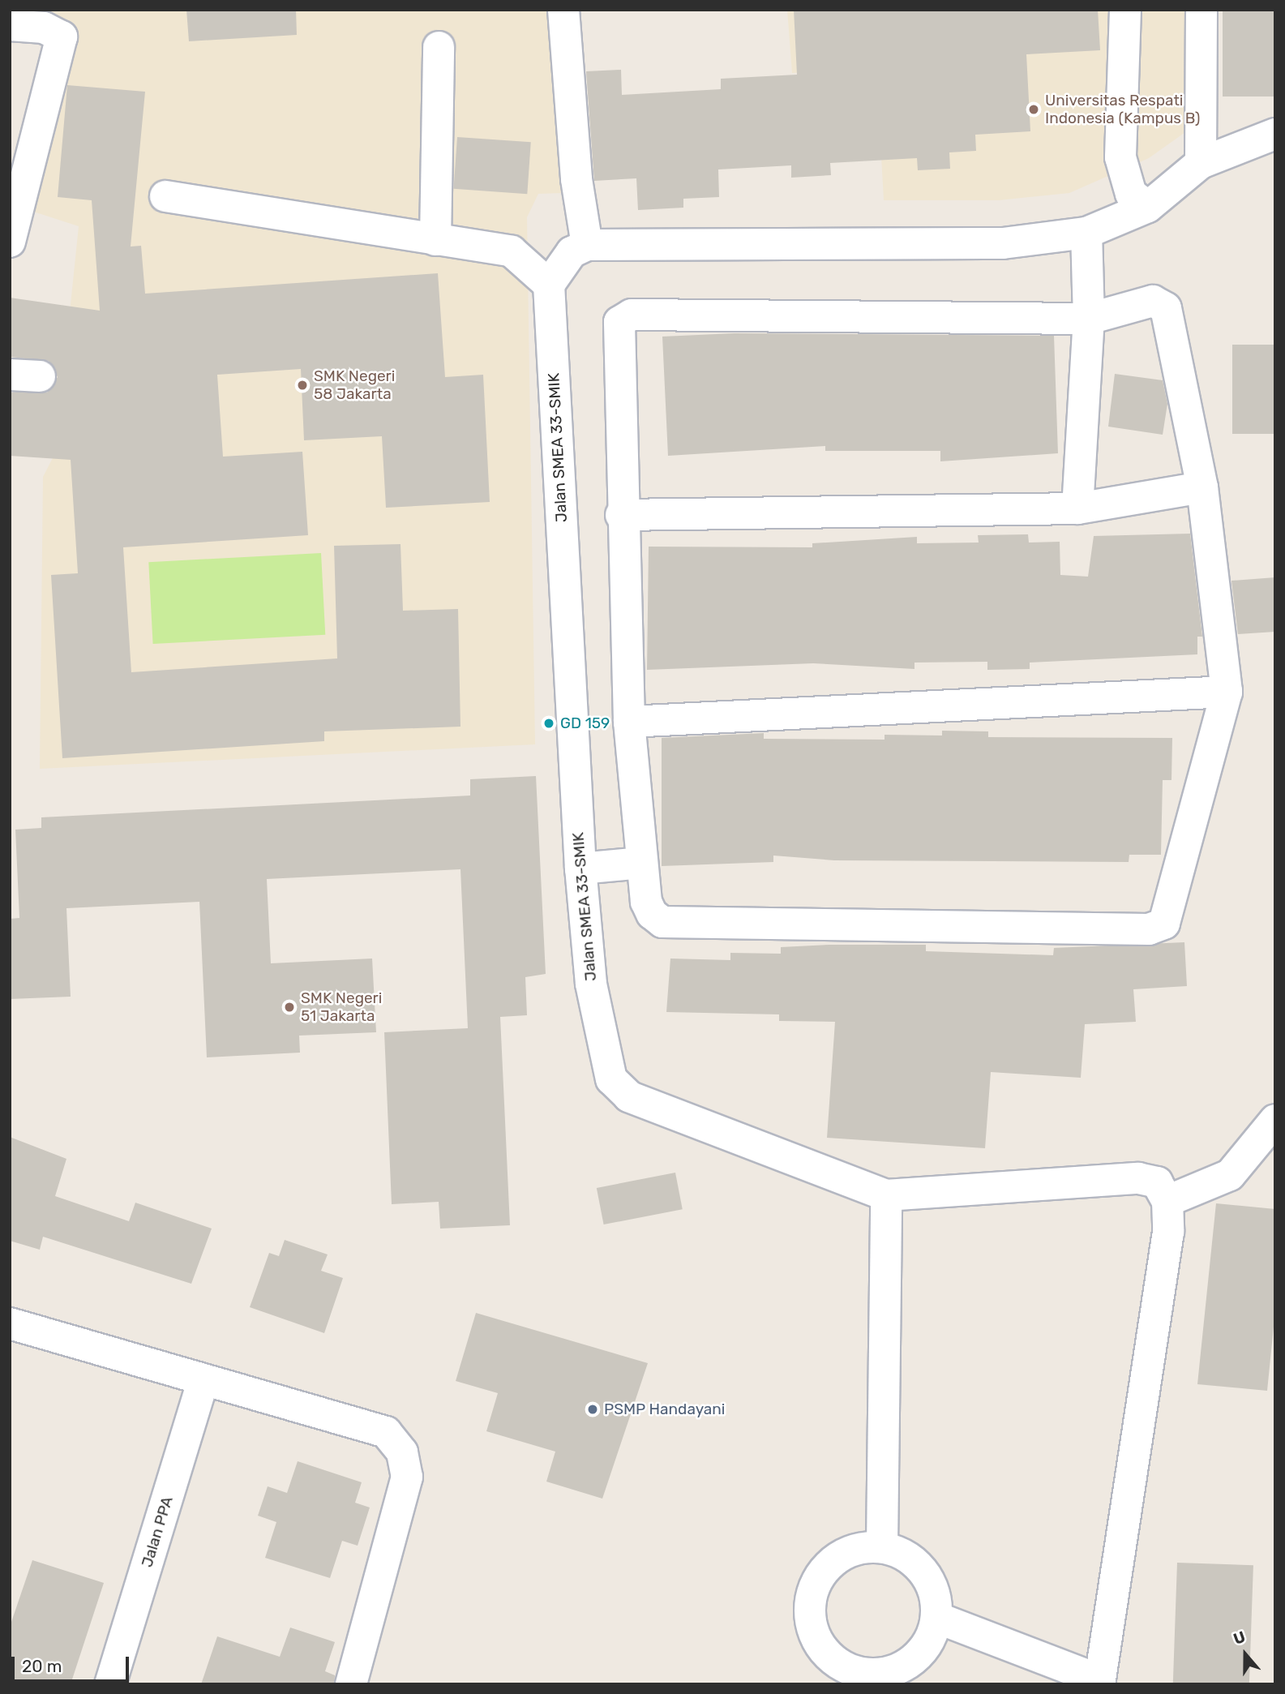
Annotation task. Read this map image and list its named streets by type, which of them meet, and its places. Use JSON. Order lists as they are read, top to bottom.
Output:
{
  "streets": {
    "street": ["Jalan SMEA 33-SMIK", "Jalan PPA"]
  },
  "places": [
    "Universitas Respati Indonesia (Kampus B)",
    "SMK Negeri 58 Jakarta",
    "GD 159",
    "SMK Negeri 51 Jakarta",
    "PSMP Handayani"
  ],
  "scale_bar": "20 m",
  "north": "top"
}
